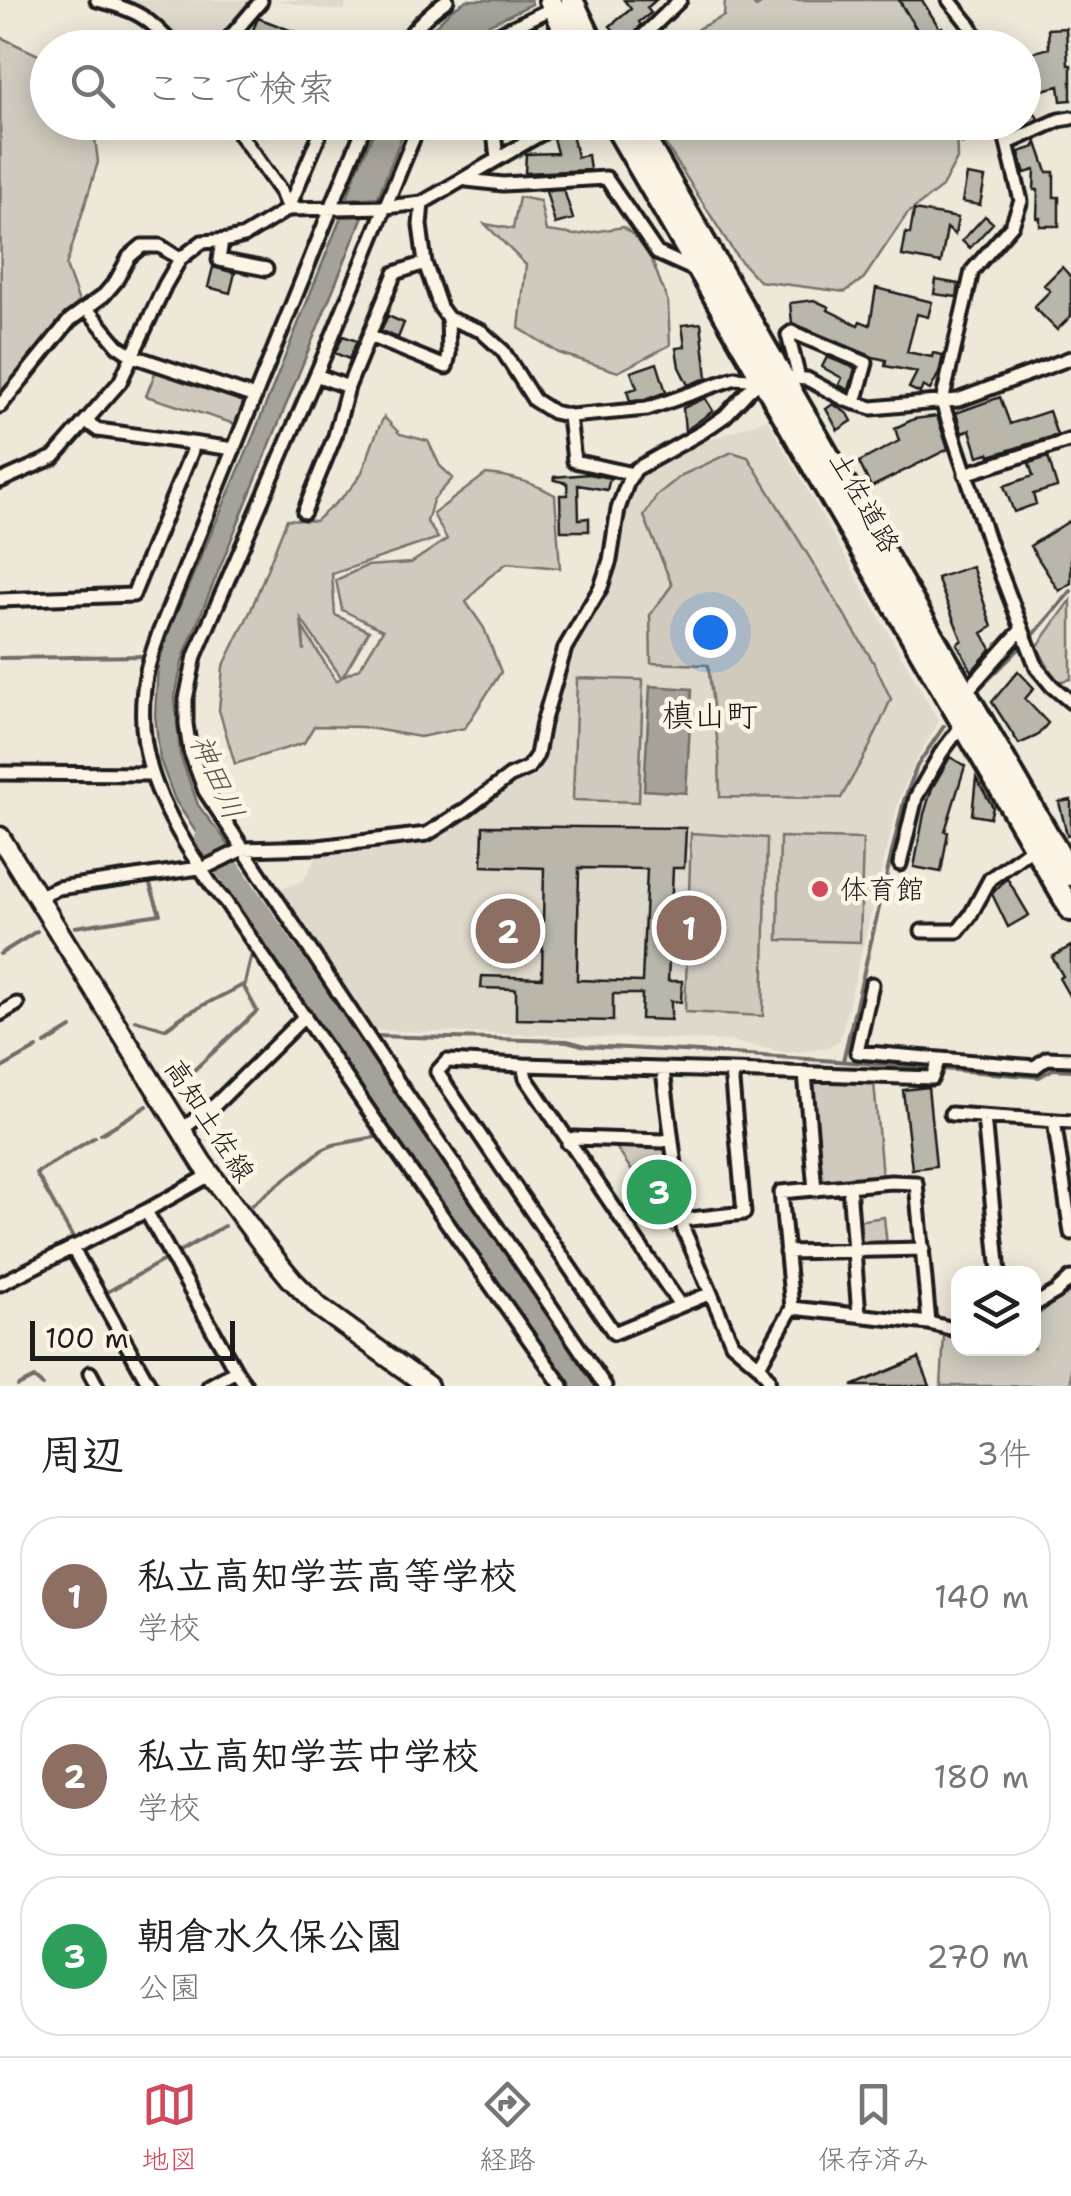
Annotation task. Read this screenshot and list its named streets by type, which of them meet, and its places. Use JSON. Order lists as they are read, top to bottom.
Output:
{
  "streets": {
    "highway": ["土佐道路"],
    "main road": ["高知土佐線"]
  },
  "districts": ["槙山町"],
  "water": ["神田川"],
  "places": ["体育館"],
  "scale_bar": "100 m",
  "page": {
    "search": "ここで検索",
    "pins": ["1", "2", "3"],
    "scale": "100 m",
    "heading": ["周辺", "3件"],
    "list": [
      {
        "mark": "1",
        "name": "私立高知学芸高等学校",
        "note": "学校",
        "value": "140 m"
      },
      {
        "mark": "2",
        "name": "私立高知学芸中学校",
        "note": "学校",
        "value": "180 m"
      },
      {
        "mark": "3",
        "name": "朝倉水久保公園",
        "note": "公園",
        "value": "270 m"
      }
    ],
    "nav": ["地図", "経路", "保存済み"]
  }
}
